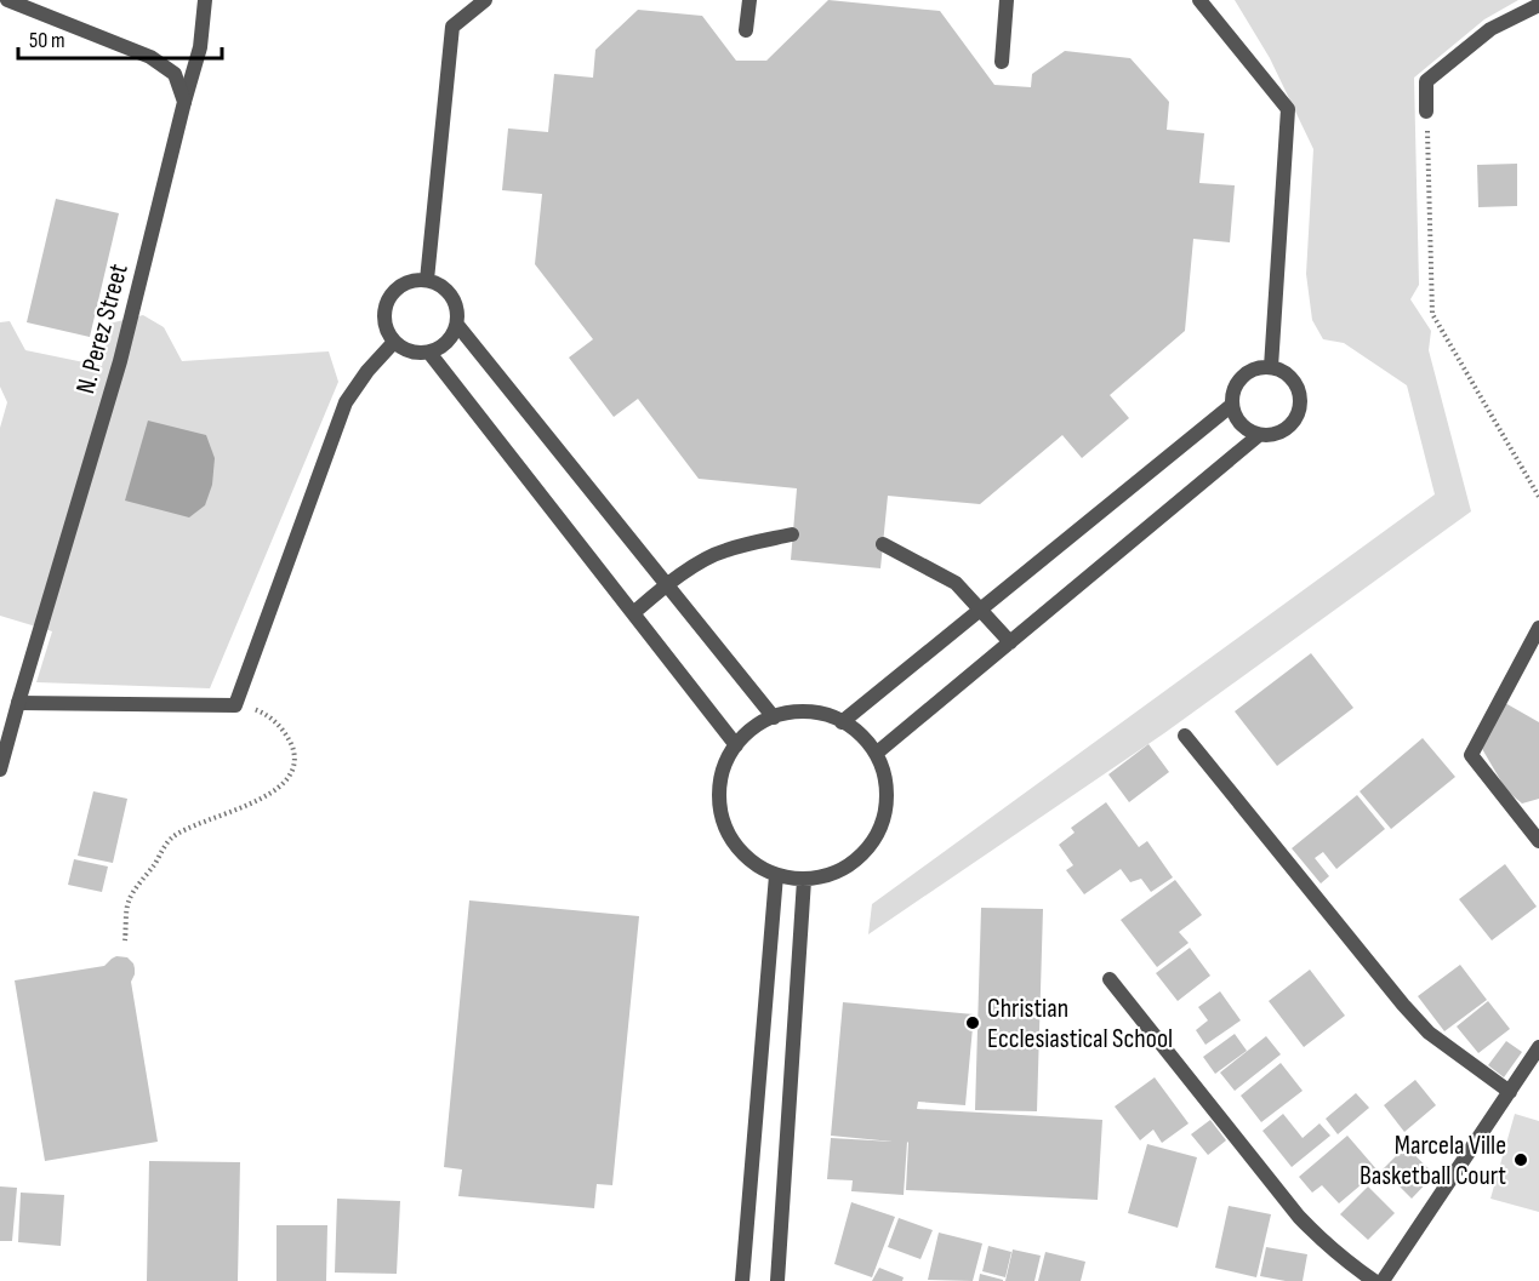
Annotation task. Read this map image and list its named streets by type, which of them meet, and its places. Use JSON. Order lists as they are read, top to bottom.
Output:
{
  "streets": {
    "street": ["N. Perez Street"]
  },
  "places": ["Christian Ecclesiastical School", "Marcela Ville Basketball Court"],
  "scale_bar": "50 m"
}
